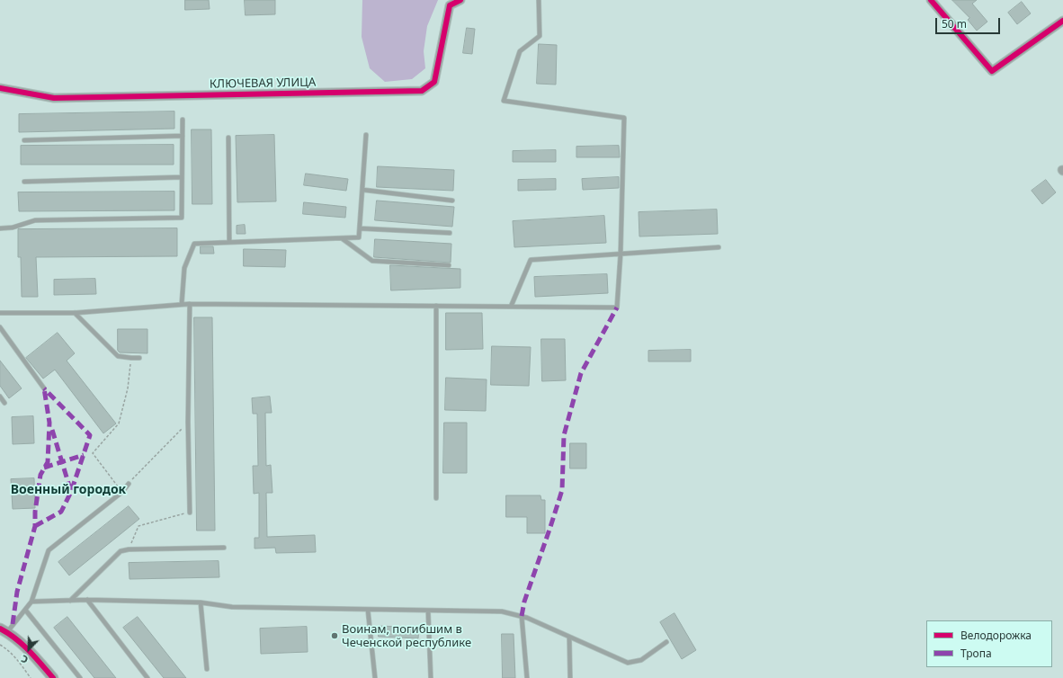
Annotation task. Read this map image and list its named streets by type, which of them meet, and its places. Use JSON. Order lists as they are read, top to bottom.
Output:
{
  "streets": {
    "street": ["КЛЮЧЕВАЯ УЛИЦА"]
  },
  "districts": ["Военный городок"],
  "places": ["Воинам, погибшим в Чеченской республике"],
  "legend": ["Велодорожка", "Тропа"],
  "scale_bar": "50 m",
  "north": "bottom left"
}
